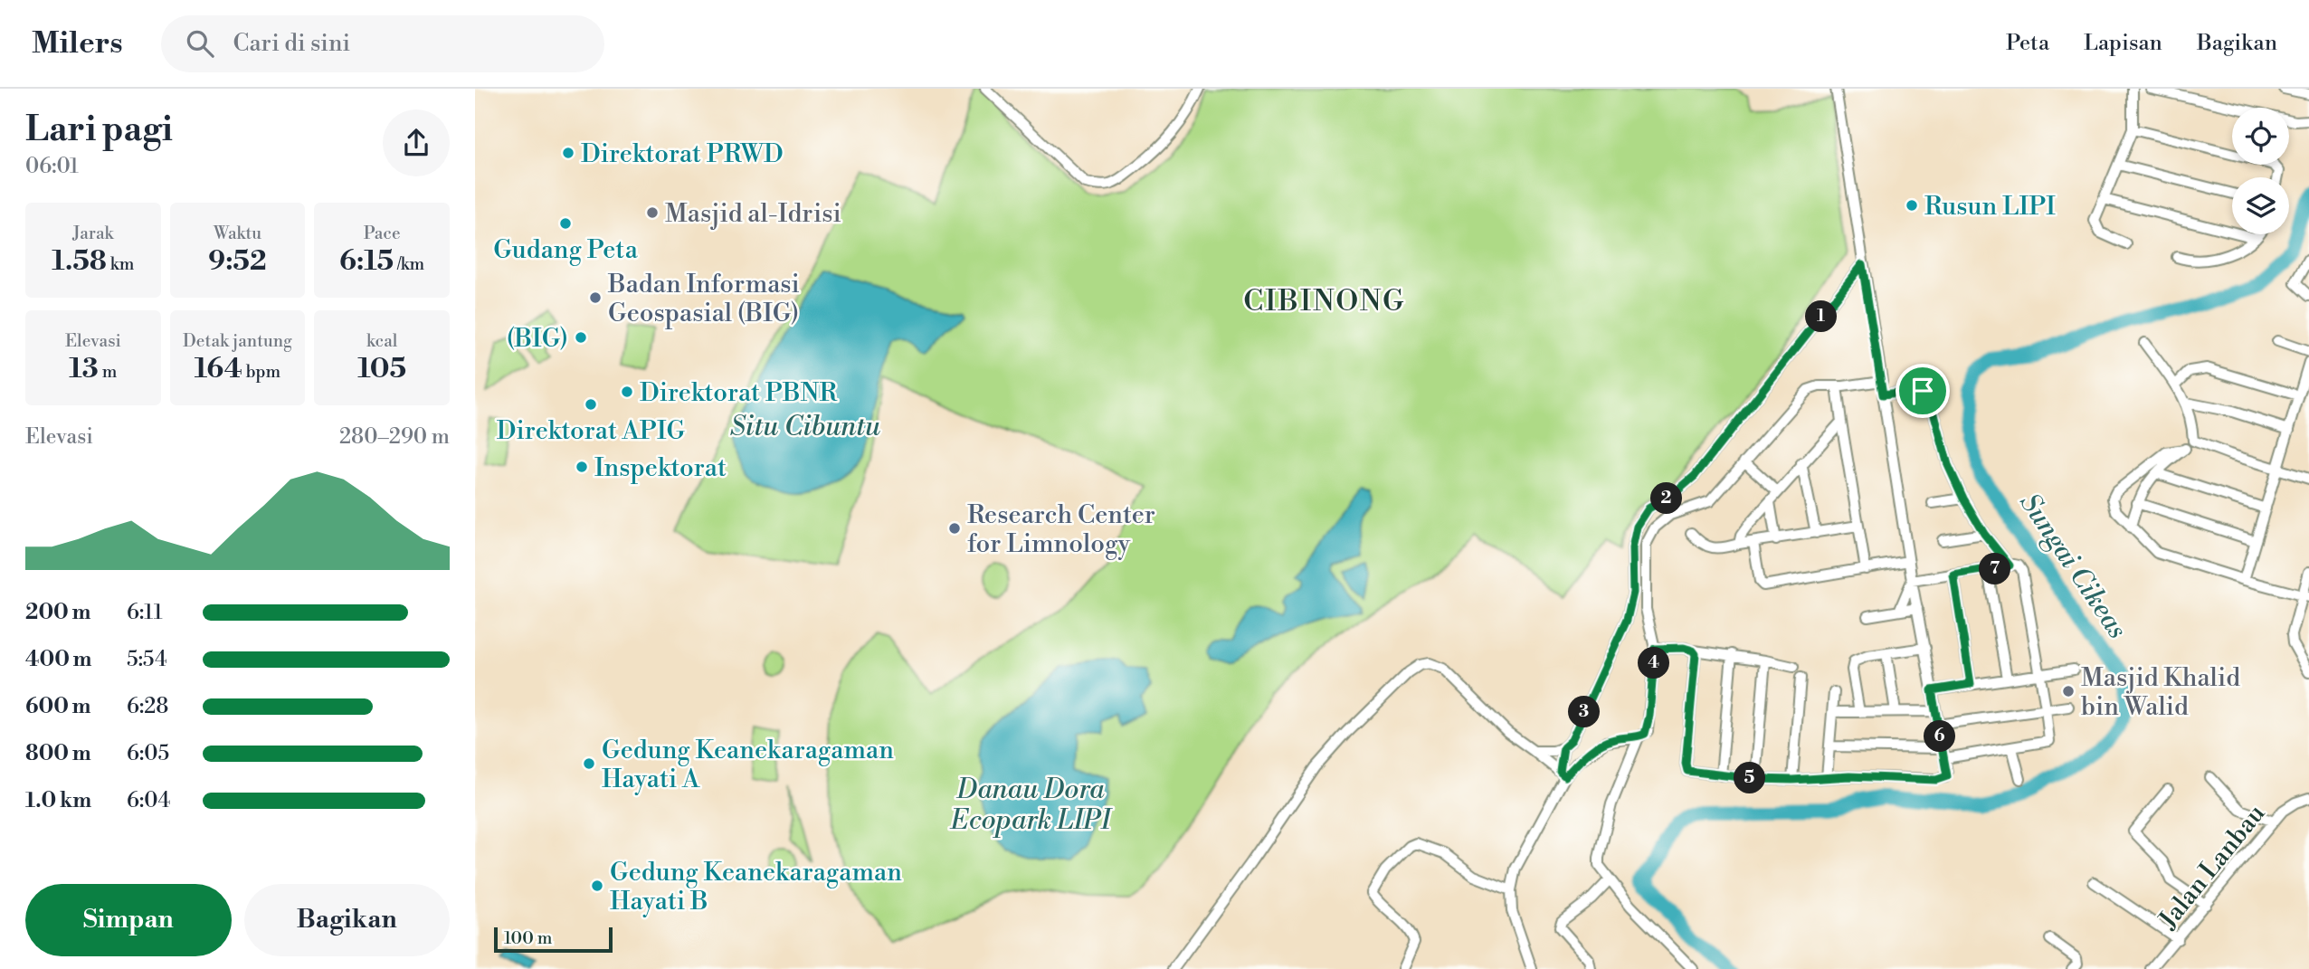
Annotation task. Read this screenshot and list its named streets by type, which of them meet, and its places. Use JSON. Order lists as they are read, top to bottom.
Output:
{
  "streets": {
    "street": ["Jalan Lanbau"]
  },
  "districts": ["CIBINONG"],
  "water": ["Situ Cibuntu", "Sungai Cikeas", "Danau Dora Ecopark LIPI"],
  "places": [
    "Direktorat PRWD",
    "Rusun LIPI",
    "Masjid al-Idrisi",
    "Gudang Peta",
    "Badan Informasi Geospasial (BIG)",
    "(BIG)",
    "Direktorat PBNR",
    "Direktorat APIG",
    "Inspektorat",
    "Research Center for Limnology",
    "Masjid Khalid bin Walid",
    "Gedung Keanekaragaman Hayati A",
    "Gedung Keanekaragaman Hayati B"
  ],
  "scale_bar": "100 m",
  "page": {
    "header": "Milers",
    "search": "Cari di sini",
    "nav": ["Peta", "Lapisan", "Bagikan"],
    "heading": ["Lari pagi", "06:01"],
    "stats": [
      ["Jarak", "1.58 km"],
      ["Waktu", "9:52"],
      ["Pace", "6:15 /km"],
      ["Elevasi", "13 m"],
      ["Detak jantung", "164 bpm"],
      ["kcal", "105"]
    ],
    "pins": [
      "1",
      "2",
      "7",
      "4",
      "3",
      "6",
      "5"
    ],
    "chart": ["Elevasi", "280–290 m"],
    "list": [
      {
        "name": "200 m",
        "note": "6:11"
      },
      {
        "name": "400 m",
        "note": "5:54"
      },
      {
        "name": "600 m",
        "note": "6:28"
      },
      {
        "name": "800 m",
        "note": "6:05"
      },
      {
        "name": "1.0 km",
        "note": "6:04"
      }
    ],
    "buttons": ["Simpan", "Bagikan"],
    "scale": "100 m"
  }
}
